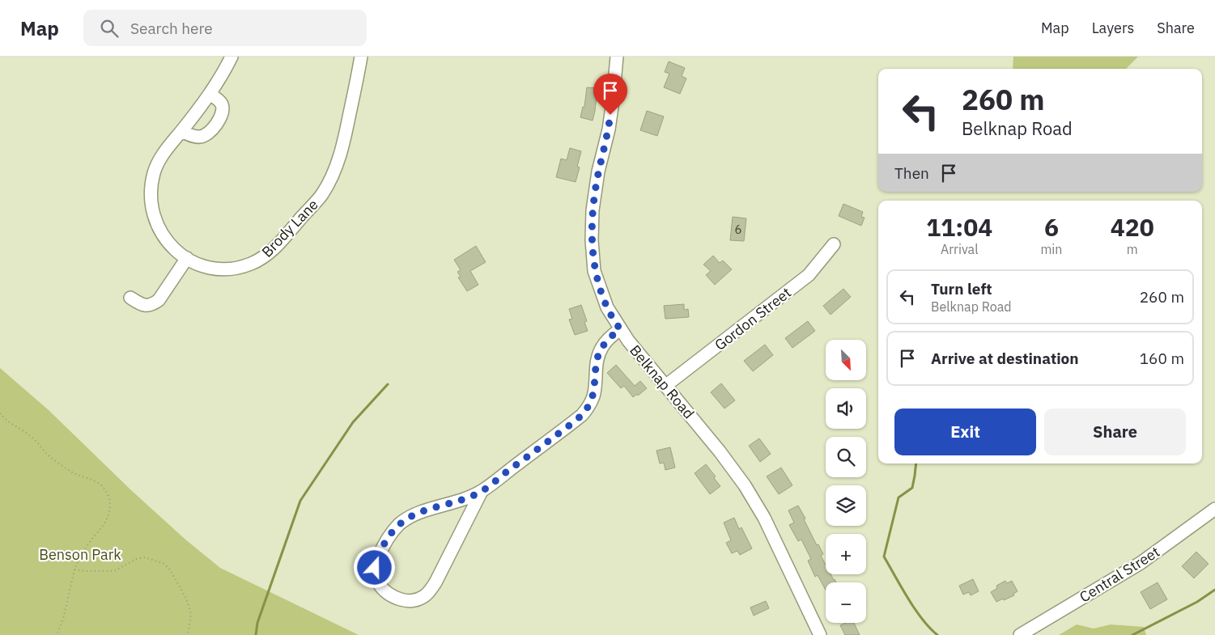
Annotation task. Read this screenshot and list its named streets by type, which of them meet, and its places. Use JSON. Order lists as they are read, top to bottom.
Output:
{
  "streets": {
    "street": [
      "Brody Lane",
      "Gordon Street",
      "Belknap Road",
      "Central Street"
    ]
  },
  "crossings": [
    ["Gordon Street", "Belknap Road"]
  ],
  "parks": ["Benson Park"],
  "house_numbers": ["6"],
  "north": "bottom right",
  "page": {
    "header": "Map",
    "search": "Search here",
    "nav": ["Map", "Layers", "Share"],
    "turn": ["260 m", "Belknap Road"],
    "then": "Then",
    "eta": [
      "11:04",
      "Arrival",
      "6",
      "min",
      "420",
      "m"
    ],
    "list": [
      {
        "name": "Turn left",
        "note": "Belknap Road",
        "value": "260 m"
      },
      {
        "name": "Arrive at destination",
        "value": "160 m"
      }
    ],
    "map_buttons": ["+", "−"],
    "buttons": ["Exit", "Share"]
  }
}
